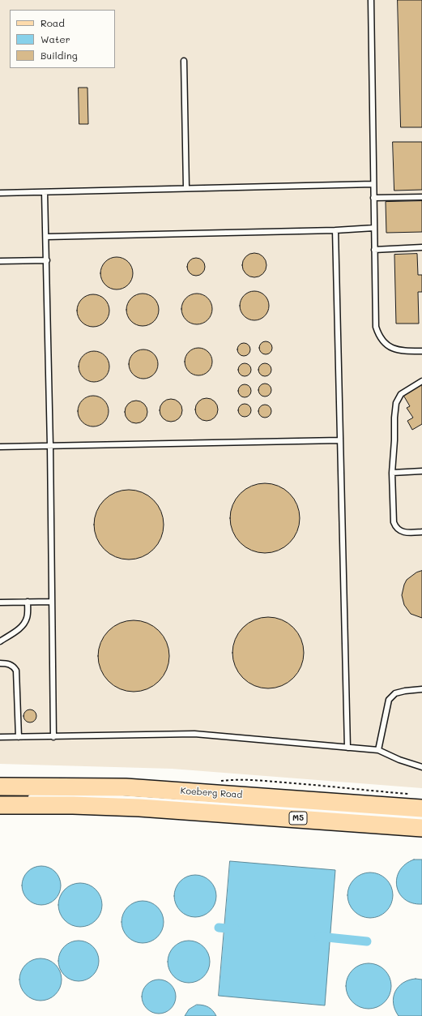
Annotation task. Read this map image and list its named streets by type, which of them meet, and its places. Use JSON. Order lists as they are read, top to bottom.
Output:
{
  "streets": {
    "main road": ["Koeberg Road", "M5"]
  },
  "legend": ["Road", "Water", "Building"]
}
